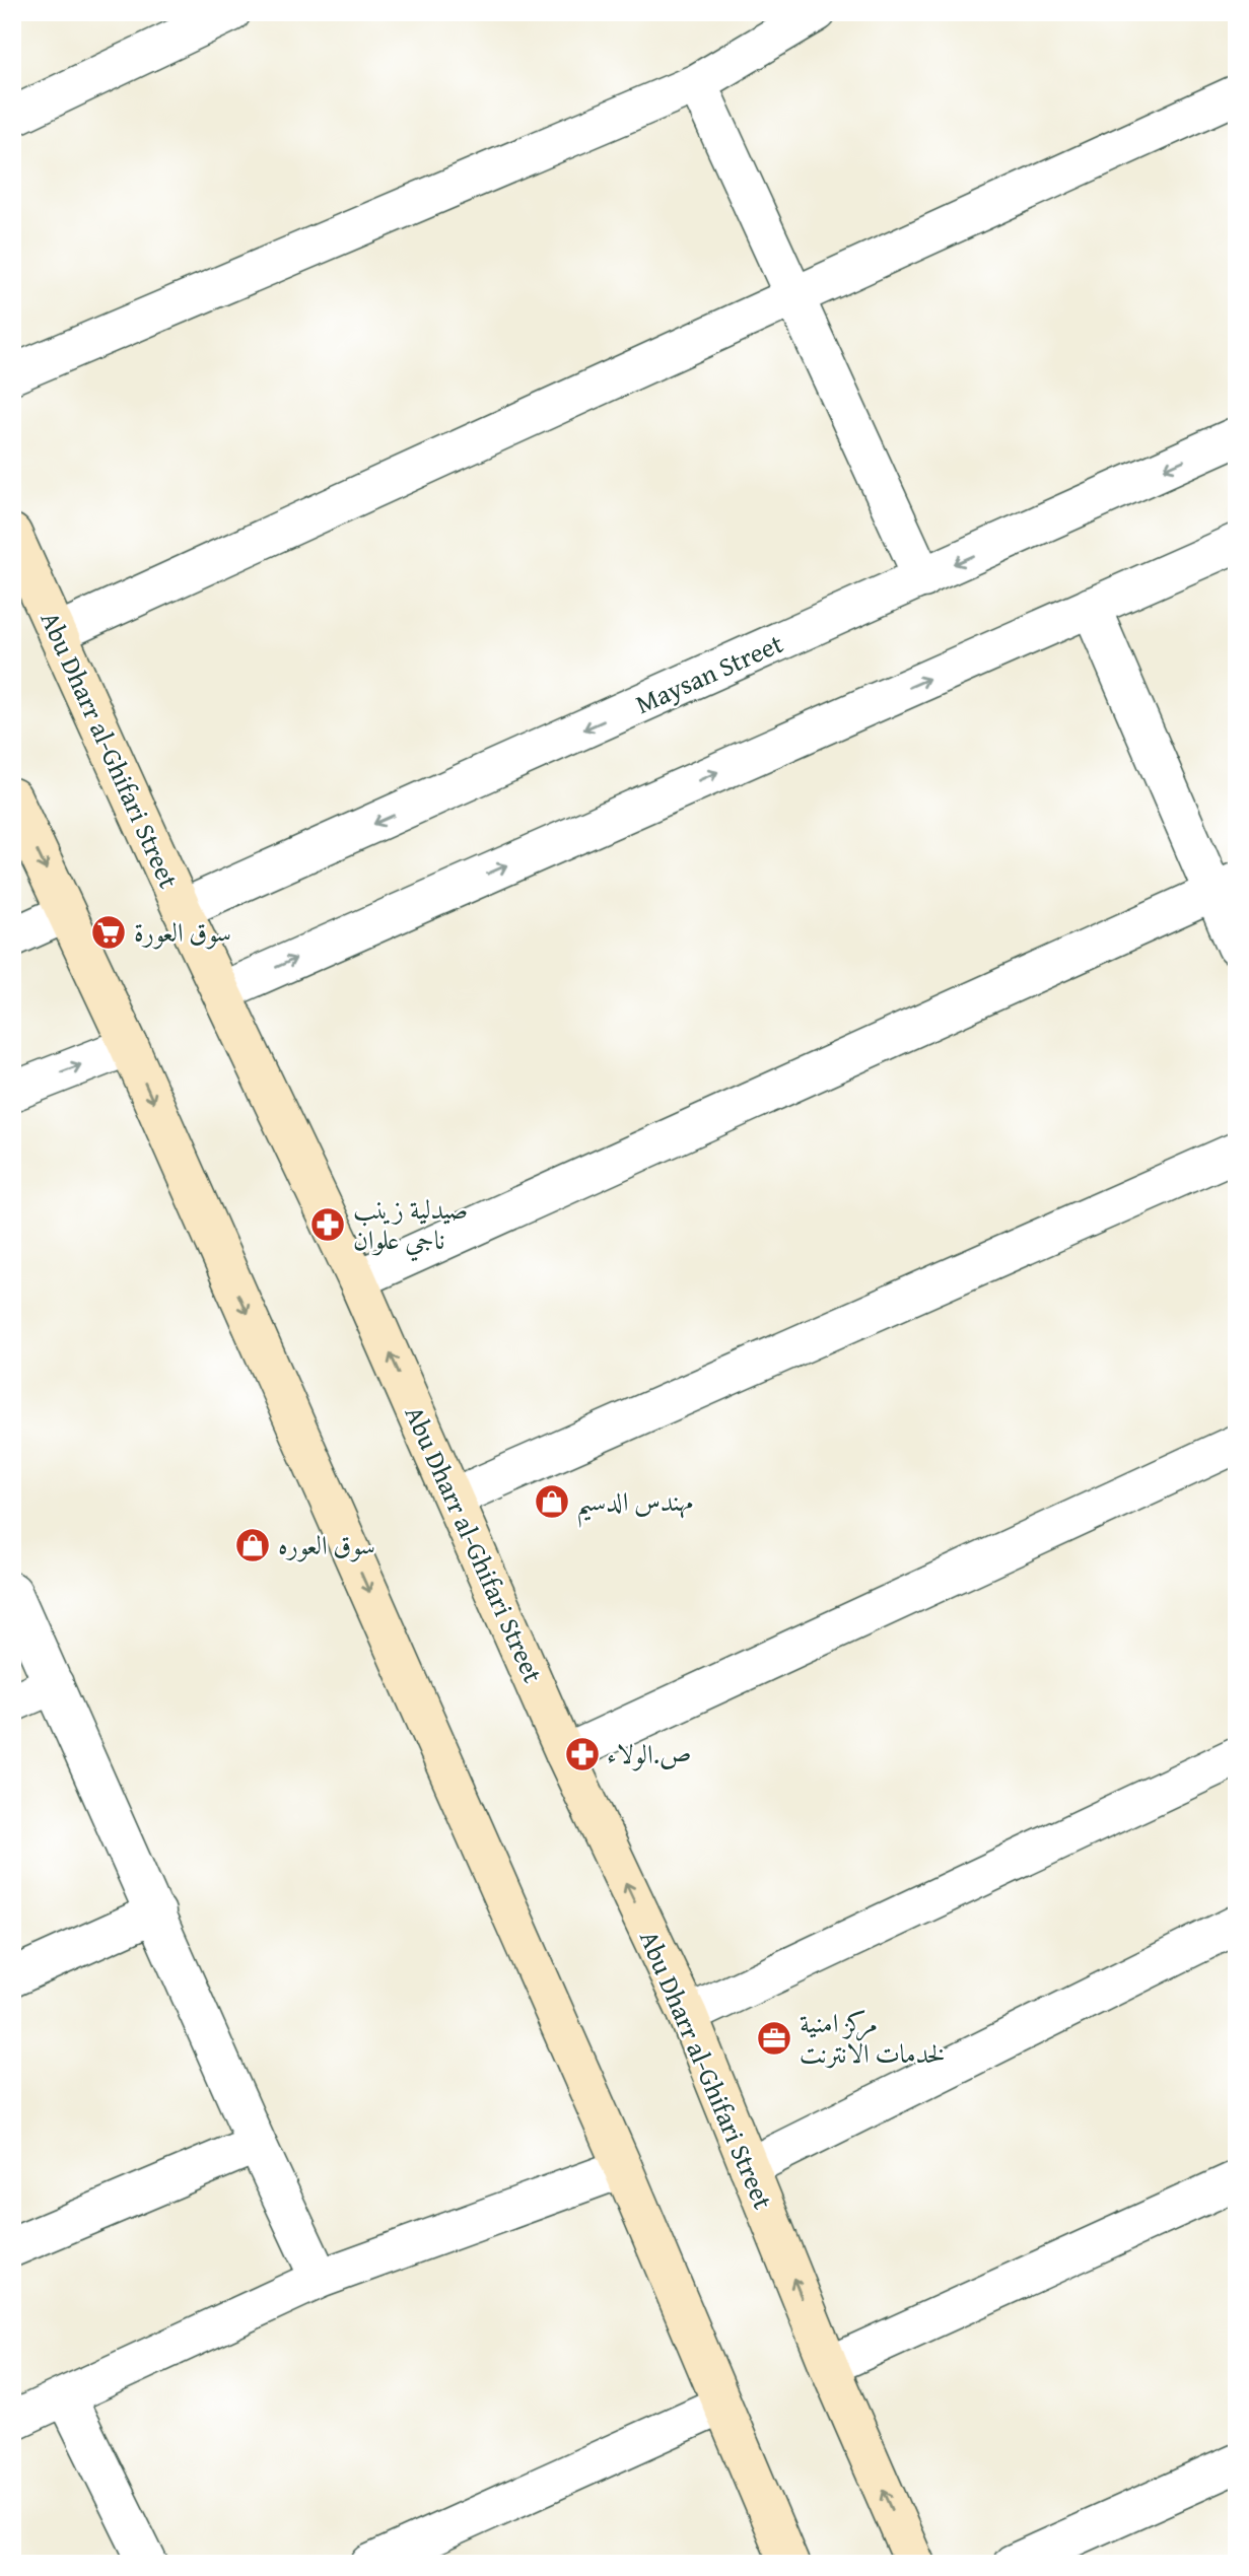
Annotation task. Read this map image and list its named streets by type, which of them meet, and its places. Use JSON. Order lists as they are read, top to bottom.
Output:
{
  "streets": {
    "main road": ["Abu Dharr al-Ghifari Street"],
    "street": ["Maysan Street"]
  },
  "crossings": [
    ["Maysan Street", "Abu Dharr al-Ghifari Street"]
  ],
  "places": {
    "supermarket": ["سوق العورة"],
    "pharmacy": ["صيدلية زينب ناجي علوان", "ص.الولاء"],
    "shop": ["مهندس الدسيم", "سوق العوره"],
    "office": ["مركز امنية لخدمات الانترنت"]
  }
}
